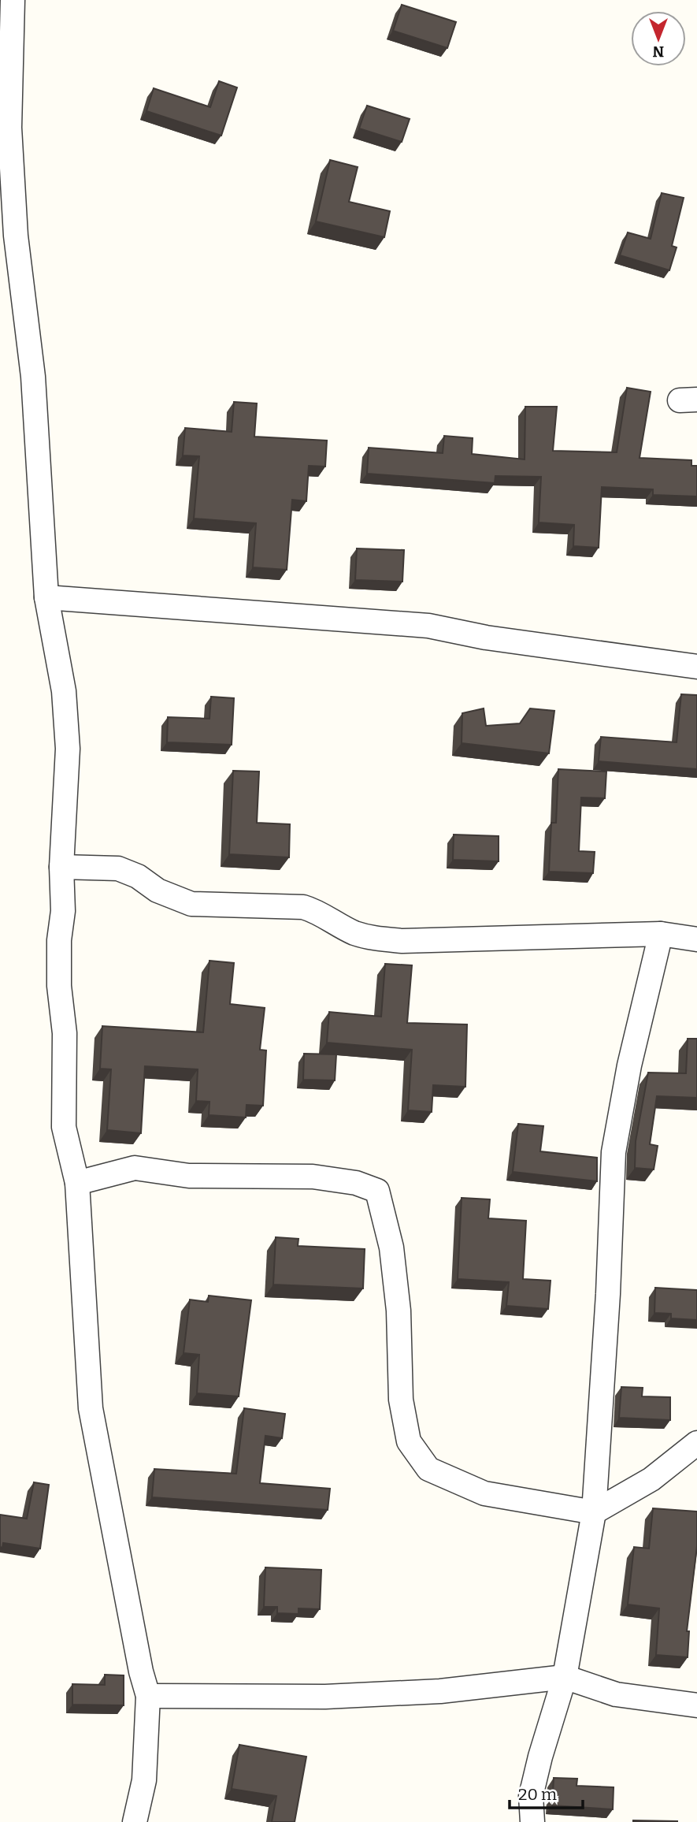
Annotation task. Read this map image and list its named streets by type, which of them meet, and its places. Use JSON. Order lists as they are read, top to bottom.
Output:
{
  "scale_bar": "20 m",
  "north": "bottom"
}
